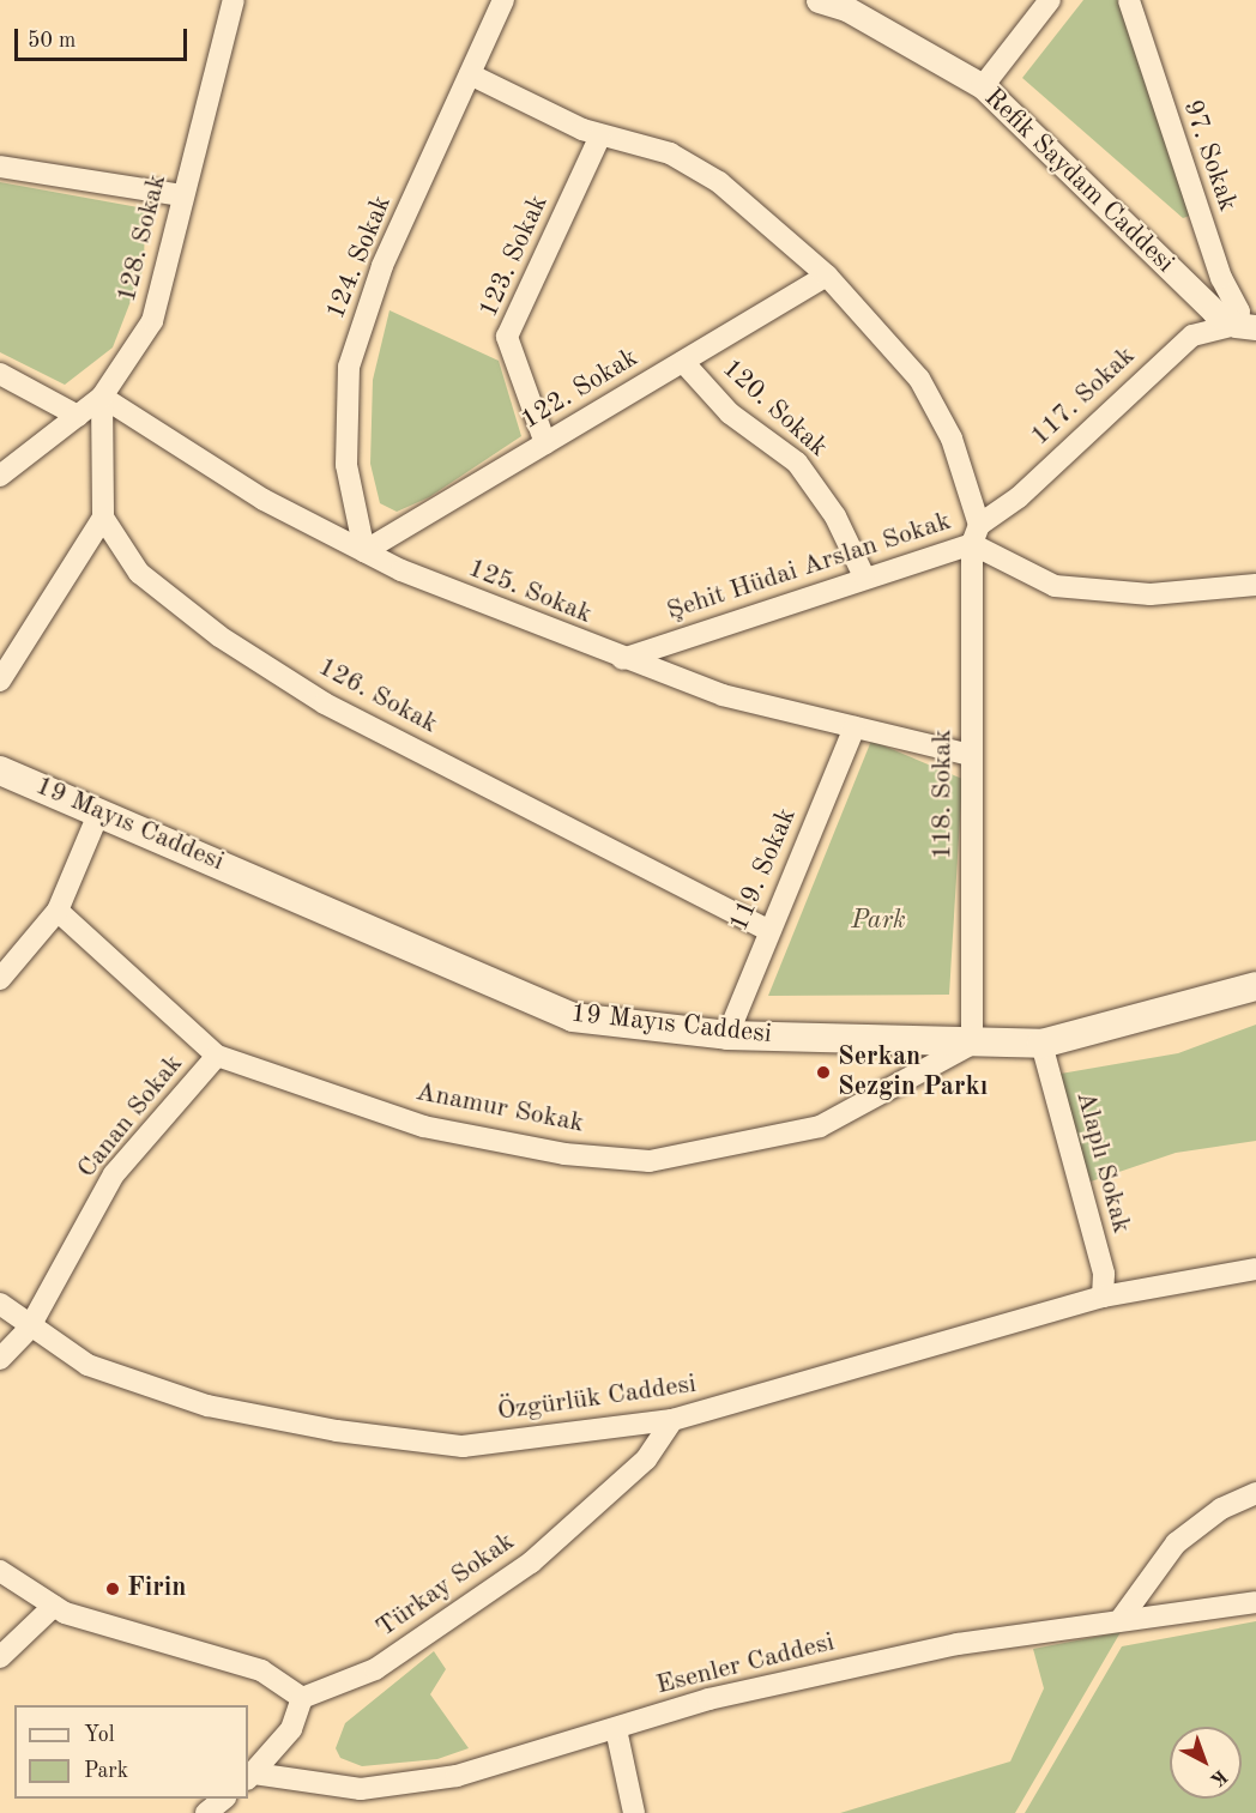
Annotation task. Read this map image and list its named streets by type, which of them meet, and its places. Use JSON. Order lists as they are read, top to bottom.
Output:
{
  "streets": {
    "main road": ["19 Mayıs Caddesi"],
    "street": [
      "97. Sokak",
      "Refik Saydam Caddesi",
      "128. Sokak",
      "123. Sokak",
      "124. Sokak",
      "122. Sokak",
      "117. Sokak",
      "120. Sokak",
      "Şehit Hüdai Arslan Sokak",
      "125. Sokak",
      "126. Sokak",
      "118. Sokak",
      "119. Sokak",
      "Anamur Sokak",
      "Canan Sokak",
      "Alaplı Sokak",
      "Özgürlük Caddesi",
      "Türkay Sokak",
      "Esenler Caddesi"
    ]
  },
  "crossings": [
    ["97. Sokak", "Refik Saydam Caddesi"],
    ["97. Sokak", "117. Sokak"],
    ["Refik Saydam Caddesi", "117. Sokak"],
    ["128. Sokak", "125. Sokak"],
    ["123. Sokak", "122. Sokak"],
    ["123. Sokak", "Şehit Hüdai Arslan Sokak"],
    ["124. Sokak", "122. Sokak"],
    ["124. Sokak", "Şehit Hüdai Arslan Sokak"],
    ["124. Sokak", "125. Sokak"],
    ["122. Sokak", "120. Sokak"],
    ["122. Sokak", "Şehit Hüdai Arslan Sokak"],
    ["122. Sokak", "125. Sokak"],
    ["117. Sokak", "Şehit Hüdai Arslan Sokak"],
    ["117. Sokak", "118. Sokak"],
    ["120. Sokak", "Şehit Hüdai Arslan Sokak"],
    ["Şehit Hüdai Arslan Sokak", "125. Sokak"],
    ["Şehit Hüdai Arslan Sokak", "118. Sokak"],
    ["125. Sokak", "118. Sokak"],
    ["125. Sokak", "119. Sokak"],
    ["126. Sokak", "119. Sokak"],
    ["118. Sokak", "19 Mayıs Caddesi"],
    ["118. Sokak", "Anamur Sokak"],
    ["19 Mayıs Caddesi", "119. Sokak"],
    ["19 Mayıs Caddesi", "Anamur Sokak"],
    ["19 Mayıs Caddesi", "Alaplı Sokak"],
    ["Anamur Sokak", "Canan Sokak"],
    ["Canan Sokak", "Özgürlük Caddesi"],
    ["Alaplı Sokak", "Özgürlük Caddesi"],
    ["Özgürlük Caddesi", "Türkay Sokak"]
  ],
  "parks": ["Park"],
  "places": ["Serkan Sezgin Parkı", "Firin"],
  "legend": ["Yol", "Park"],
  "scale_bar": "50 m",
  "north": "bottom right"
}
